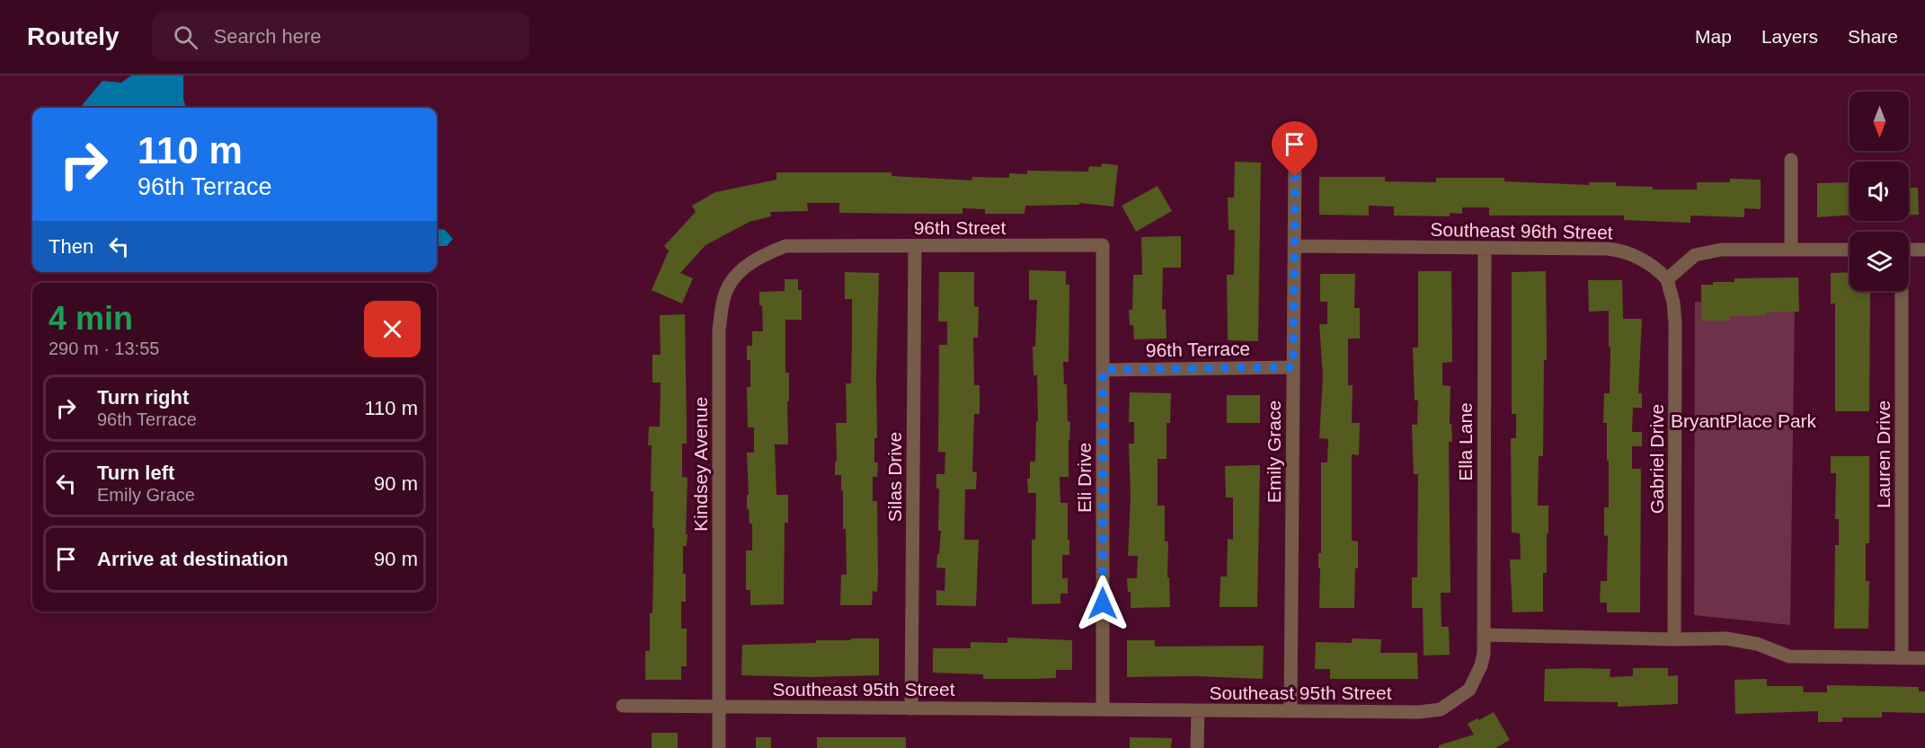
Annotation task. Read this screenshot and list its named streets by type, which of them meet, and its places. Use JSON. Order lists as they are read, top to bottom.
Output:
{
  "streets": {
    "street": [
      "96th Street",
      "Southeast 96th Street",
      "96th Terrace",
      "Ella Lane",
      "Emily Grace",
      "Lauren Drive",
      "Gabriel Drive",
      "Kindsey Avenue",
      "Silas Drive",
      "Eli Drive",
      "Southeast 95th Street"
    ]
  },
  "crossings": [
    ["96th Street", "Kindsey Avenue"],
    ["96th Street", "Silas Drive"],
    ["96th Street", "Eli Drive"],
    ["Southeast 96th Street", "Ella Lane"],
    ["Southeast 96th Street", "Emily Grace"],
    ["Southeast 96th Street", "Gabriel Drive"],
    ["96th Terrace", "Emily Grace"],
    ["96th Terrace", "Eli Drive"],
    ["Ella Lane", "Southeast 95th Street"],
    ["Emily Grace", "Southeast 95th Street"],
    ["Kindsey Avenue", "Southeast 95th Street"],
    ["Silas Drive", "Southeast 95th Street"],
    ["Eli Drive", "Southeast 95th Street"]
  ],
  "parks": ["BryantPlace Park"],
  "north": "bottom",
  "page": {
    "header": "Routely",
    "search": "Search here",
    "nav": ["Map", "Layers", "Share"],
    "turn": ["110 m", "96th Terrace"],
    "then": "Then",
    "heading": ["4 min", "290 m · 13:55"],
    "list": [
      {
        "name": "Turn right",
        "note": "96th Terrace",
        "value": "110 m"
      },
      {
        "name": "Turn left",
        "note": "Emily Grace",
        "value": "90 m"
      },
      {
        "name": "Arrive at destination",
        "value": "90 m"
      }
    ]
  }
}
